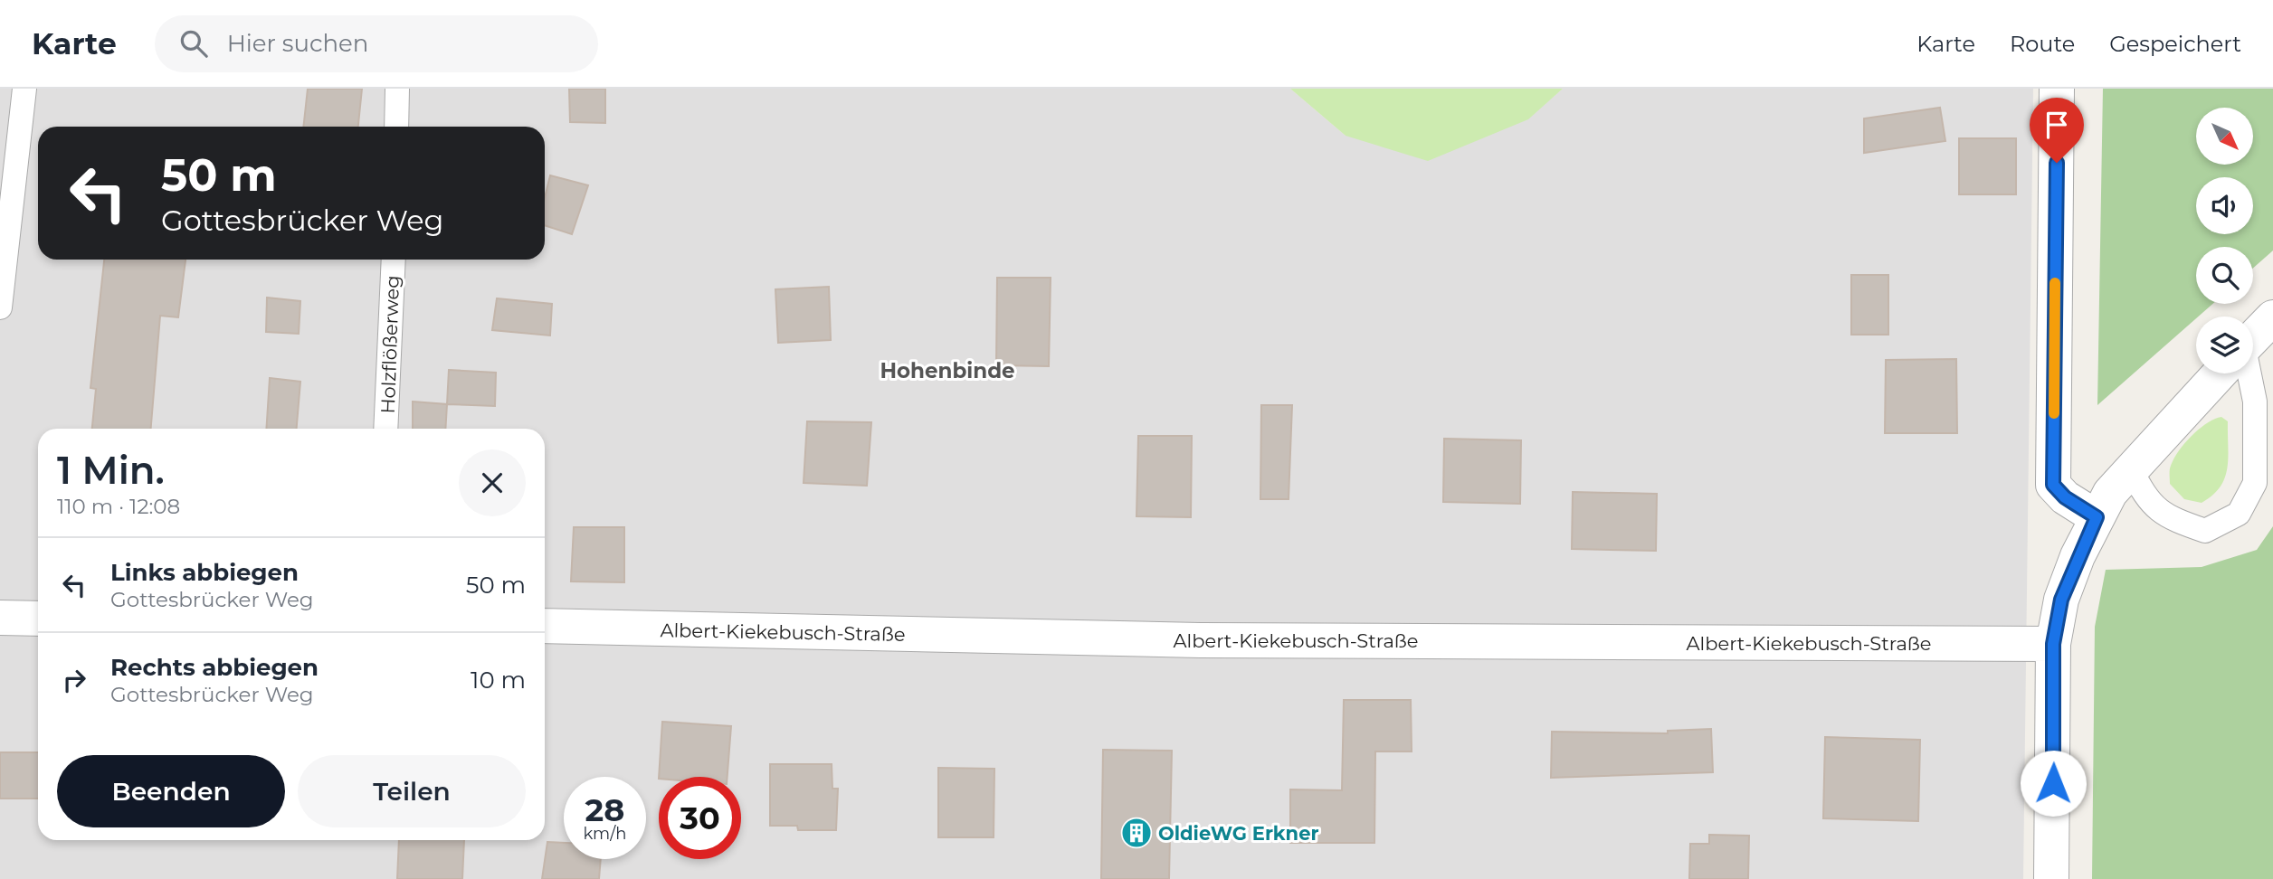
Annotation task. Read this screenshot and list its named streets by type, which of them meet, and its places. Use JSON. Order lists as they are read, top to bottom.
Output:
{
  "streets": {
    "street": ["Albert-Kiekebusch-Straße"],
    "lane": ["Holzflößerweg"]
  },
  "districts": ["Hohenbinde"],
  "places": {
    "building": ["OldieWG Erkner"]
  },
  "north": "bottom right",
  "page": {
    "header": "Karte",
    "search": "Hier suchen",
    "nav": ["Karte", "Route", "Gespeichert"],
    "turn": ["50 m", "Gottesbrücker Weg"],
    "heading": ["1 Min.", "110 m · 12:08"],
    "list": [
      {
        "name": "Links abbiegen",
        "note": "Gottesbrücker Weg",
        "value": "50 m"
      },
      {
        "name": "Rechts abbiegen",
        "note": "Gottesbrücker Weg",
        "value": "10 m"
      }
    ],
    "buttons": ["Beenden", "Teilen"],
    "speed": "28 km/h",
    "limit": "30"
  }
}
